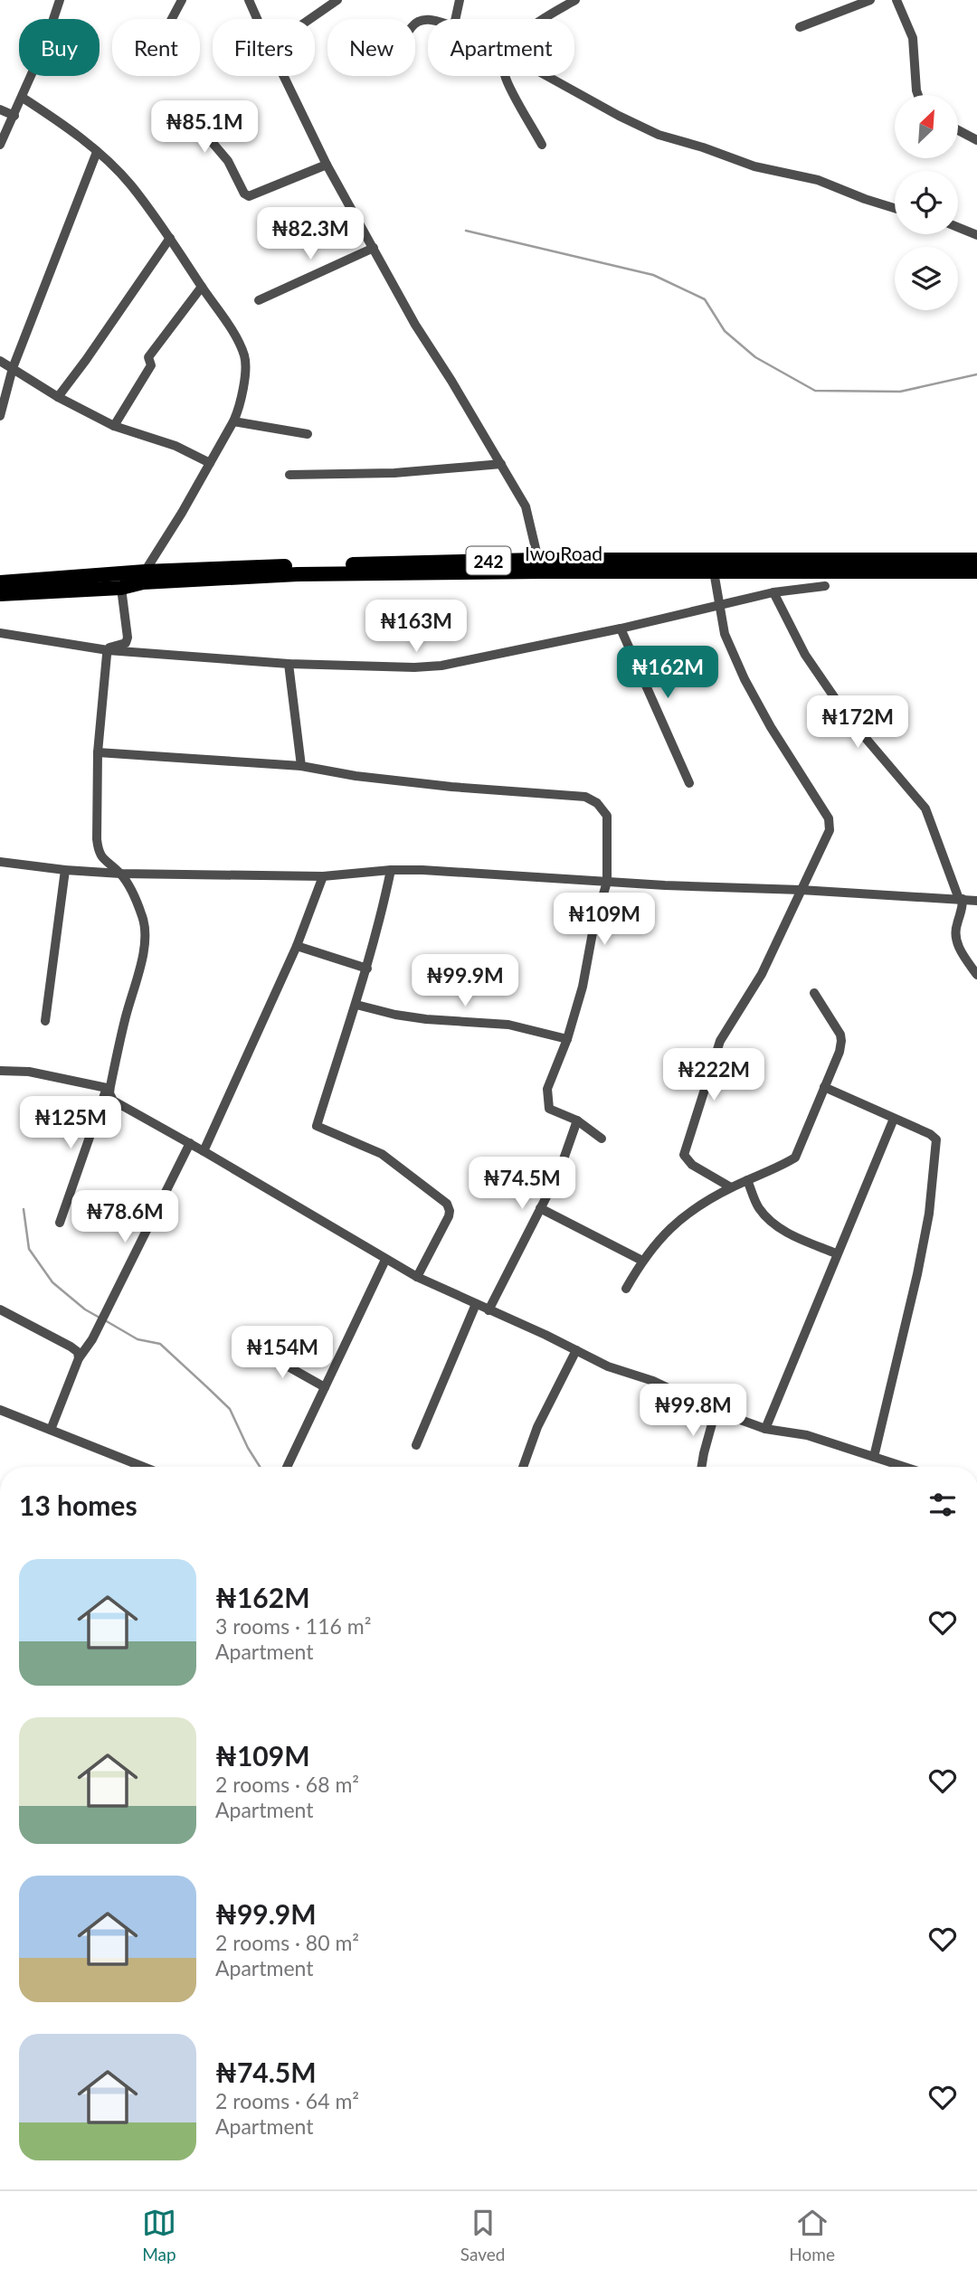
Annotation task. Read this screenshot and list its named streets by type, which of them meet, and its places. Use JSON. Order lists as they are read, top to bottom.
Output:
{
  "streets": {
    "main road": ["Iwo Road", "242"]
  },
  "north": "top right",
  "page": {
    "chip": [
      "Buy",
      "Rent",
      "Filters",
      "New",
      "Apartment"
    ],
    "price": [
      "₦85.1M",
      "₦82.3M",
      "₦163M",
      "₦162M",
      "₦172M",
      "₦109M",
      "₦99.9M",
      "₦222M",
      "₦125M",
      "₦74.5M",
      "₦78.6M",
      "₦154M",
      "₦99.8M"
    ],
    "heading": "13 homes",
    "list": [
      {
        "name": "₦162M",
        "note": "3 rooms · 116 m² · Apartment"
      },
      {
        "name": "₦109M",
        "note": "2 rooms · 68 m² · Apartment"
      },
      {
        "name": "₦99.9M",
        "note": "2 rooms · 80 m² · Apartment"
      },
      {
        "name": "₦74.5M",
        "note": "2 rooms · 64 m² · Apartment"
      }
    ],
    "tabs": ["Map", "Saved", "Home"]
  }
}
